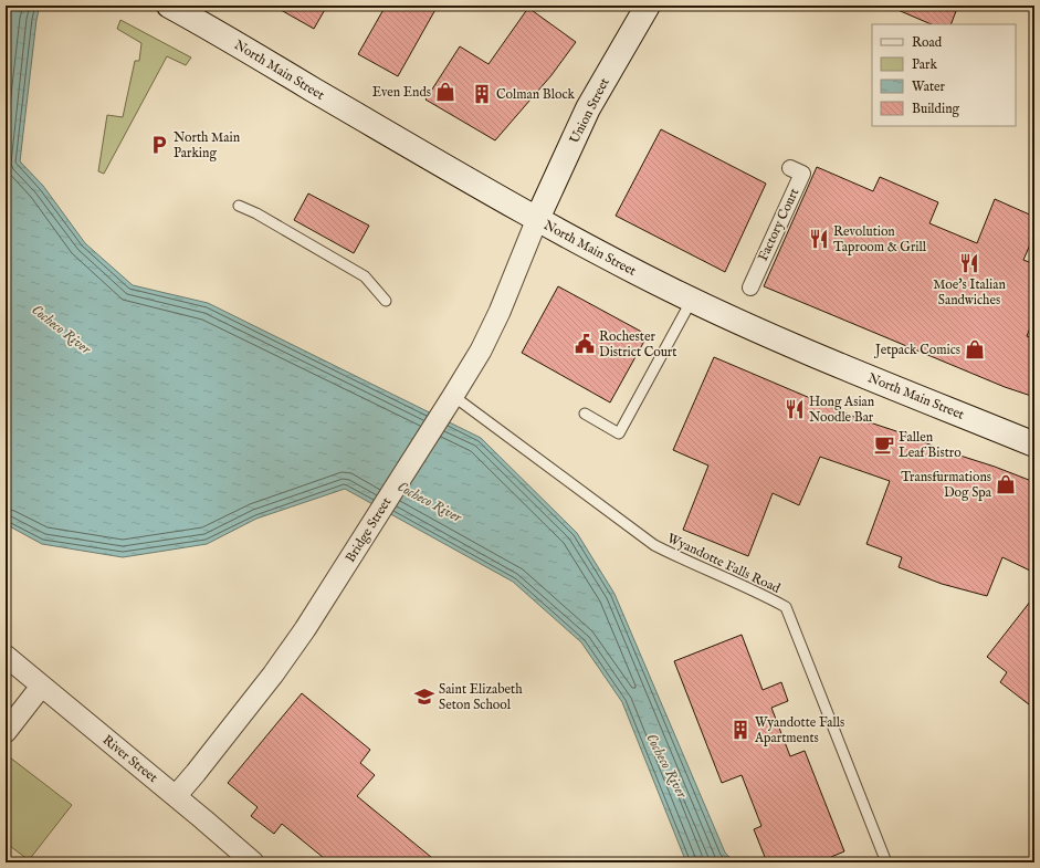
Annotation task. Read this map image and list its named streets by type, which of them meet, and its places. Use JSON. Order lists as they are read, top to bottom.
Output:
{
  "streets": {
    "main road": ["North Main Street", "Union Street"],
    "street": ["Factory Court", "Bridge Street", "River Street"],
    "lane": ["Wyandotte Falls Road"]
  },
  "crossings": [
    ["North Main Street", "Union Street"],
    ["North Main Street", "Bridge Street"],
    ["Union Street", "Bridge Street"],
    ["Bridge Street", "Wyandotte Falls Road"],
    ["Bridge Street", "River Street"]
  ],
  "water": ["Cocheco River"],
  "places": {
    "shop": ["Even Ends", "Jetpack Comics", "Transfurmations Dog Spa"],
    "building": ["Colman Block", "Wyandotte Falls Apartments"],
    "parking": ["North Main Parking"],
    "restaurant": ["Revolution Taproom & Grill", "Moe's Italian Sandwiches", "Hong Asian Noodle Bar"],
    "public building": ["Rochester District Court"],
    "cafe": ["Fallen Leaf Bistro"],
    "school or university": ["Saint Elizabeth Seton School"]
  },
  "legend": [
    "Road",
    "Park",
    "Water",
    "Building"
  ]
}
